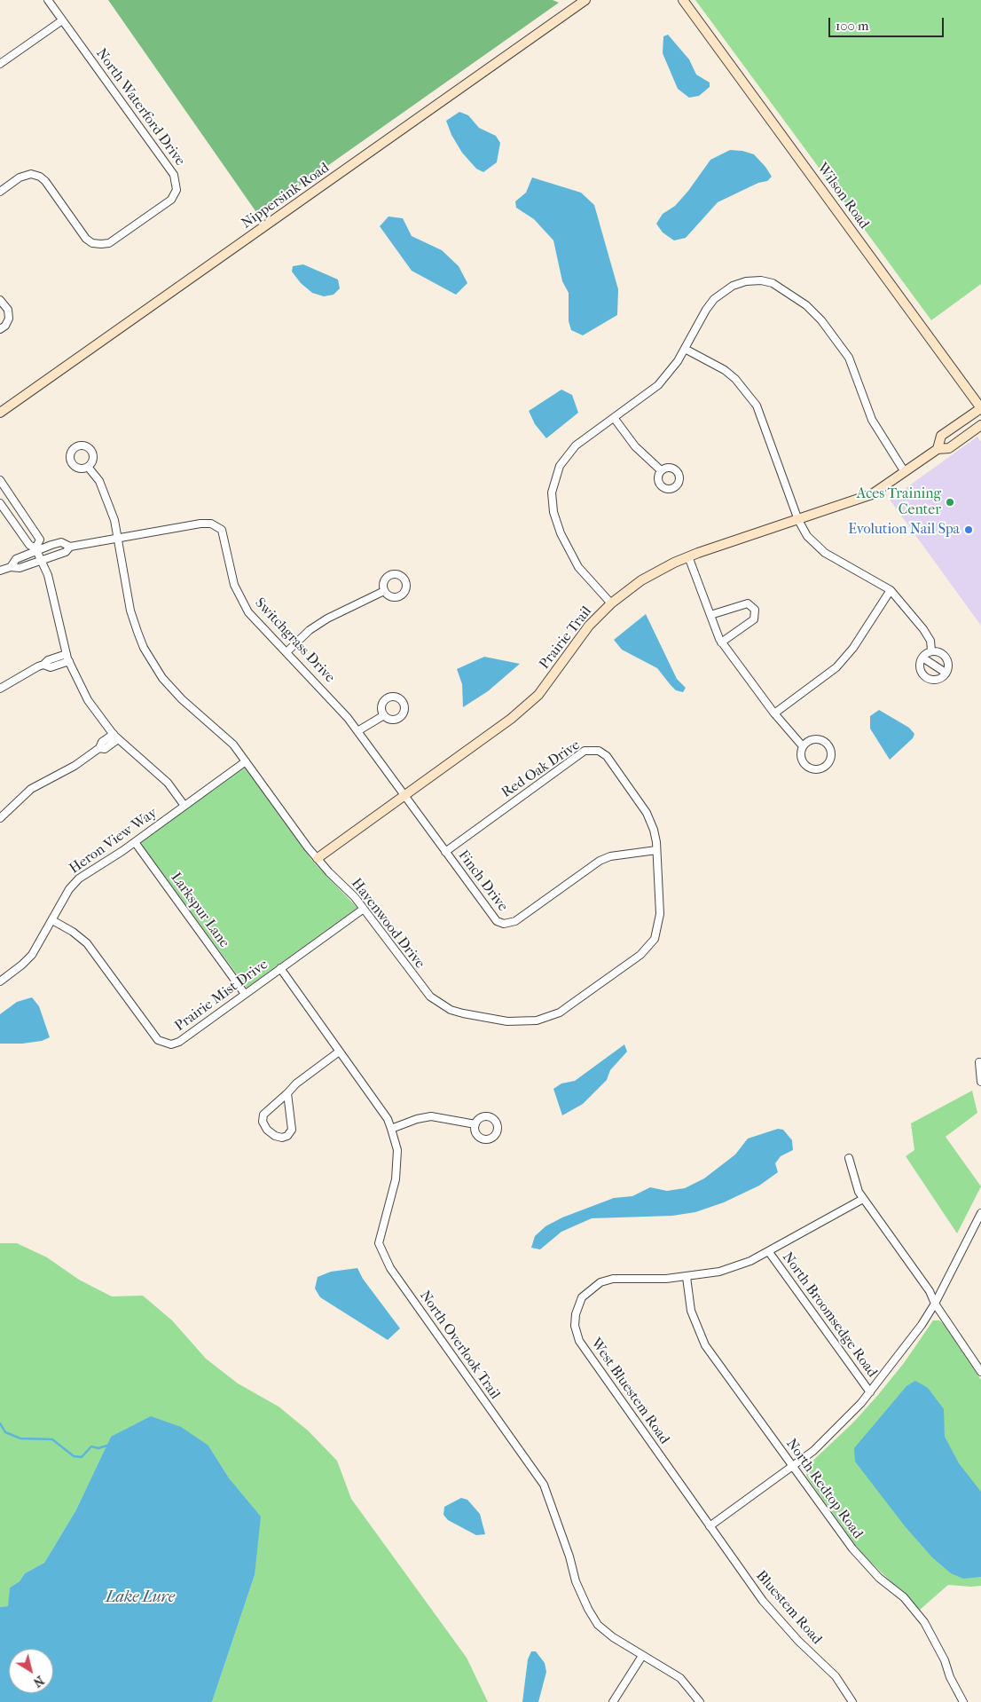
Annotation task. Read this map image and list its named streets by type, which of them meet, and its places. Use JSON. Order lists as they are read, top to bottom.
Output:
{
  "streets": {
    "street": [
      "North Waterford Drive",
      "Nippersink Road",
      "Wilson Road",
      "Prairie Trail",
      "Switchgrass Drive",
      "Red Oak Drive",
      "Heron View Way",
      "Finch Drive",
      "Larkspur Lane",
      "Havenwood Drive",
      "Prairie Mist Drive",
      "North Broomsedge Road",
      "North Overlook Trail",
      "West Bluestem Road",
      "North Redtop Road",
      "Bluestem Road"
    ]
  },
  "crossings": [
    ["Prairie Trail", "Switchgrass Drive"],
    ["Prairie Trail", "Finch Drive"],
    ["Prairie Trail", "Havenwood Drive"],
    ["Switchgrass Drive", "Finch Drive"],
    ["Switchgrass Drive", "Havenwood Drive"],
    ["Red Oak Drive", "Finch Drive"],
    ["Red Oak Drive", "Havenwood Drive"],
    ["Heron View Way", "Larkspur Lane"],
    ["Heron View Way", "Havenwood Drive"],
    ["Heron View Way", "Prairie Mist Drive"],
    ["Finch Drive", "Havenwood Drive"],
    ["Larkspur Lane", "Prairie Mist Drive"],
    ["Havenwood Drive", "Prairie Mist Drive"],
    ["Prairie Mist Drive", "North Overlook Trail"],
    ["North Broomsedge Road", "West Bluestem Road"],
    ["West Bluestem Road", "North Redtop Road"],
    ["West Bluestem Road", "Bluestem Road"]
  ],
  "water": ["Lake Lure"],
  "places": ["Aces Training Center", "Evolution Nail Spa"],
  "scale_bar": "100 m",
  "north": "bottom right"
}
